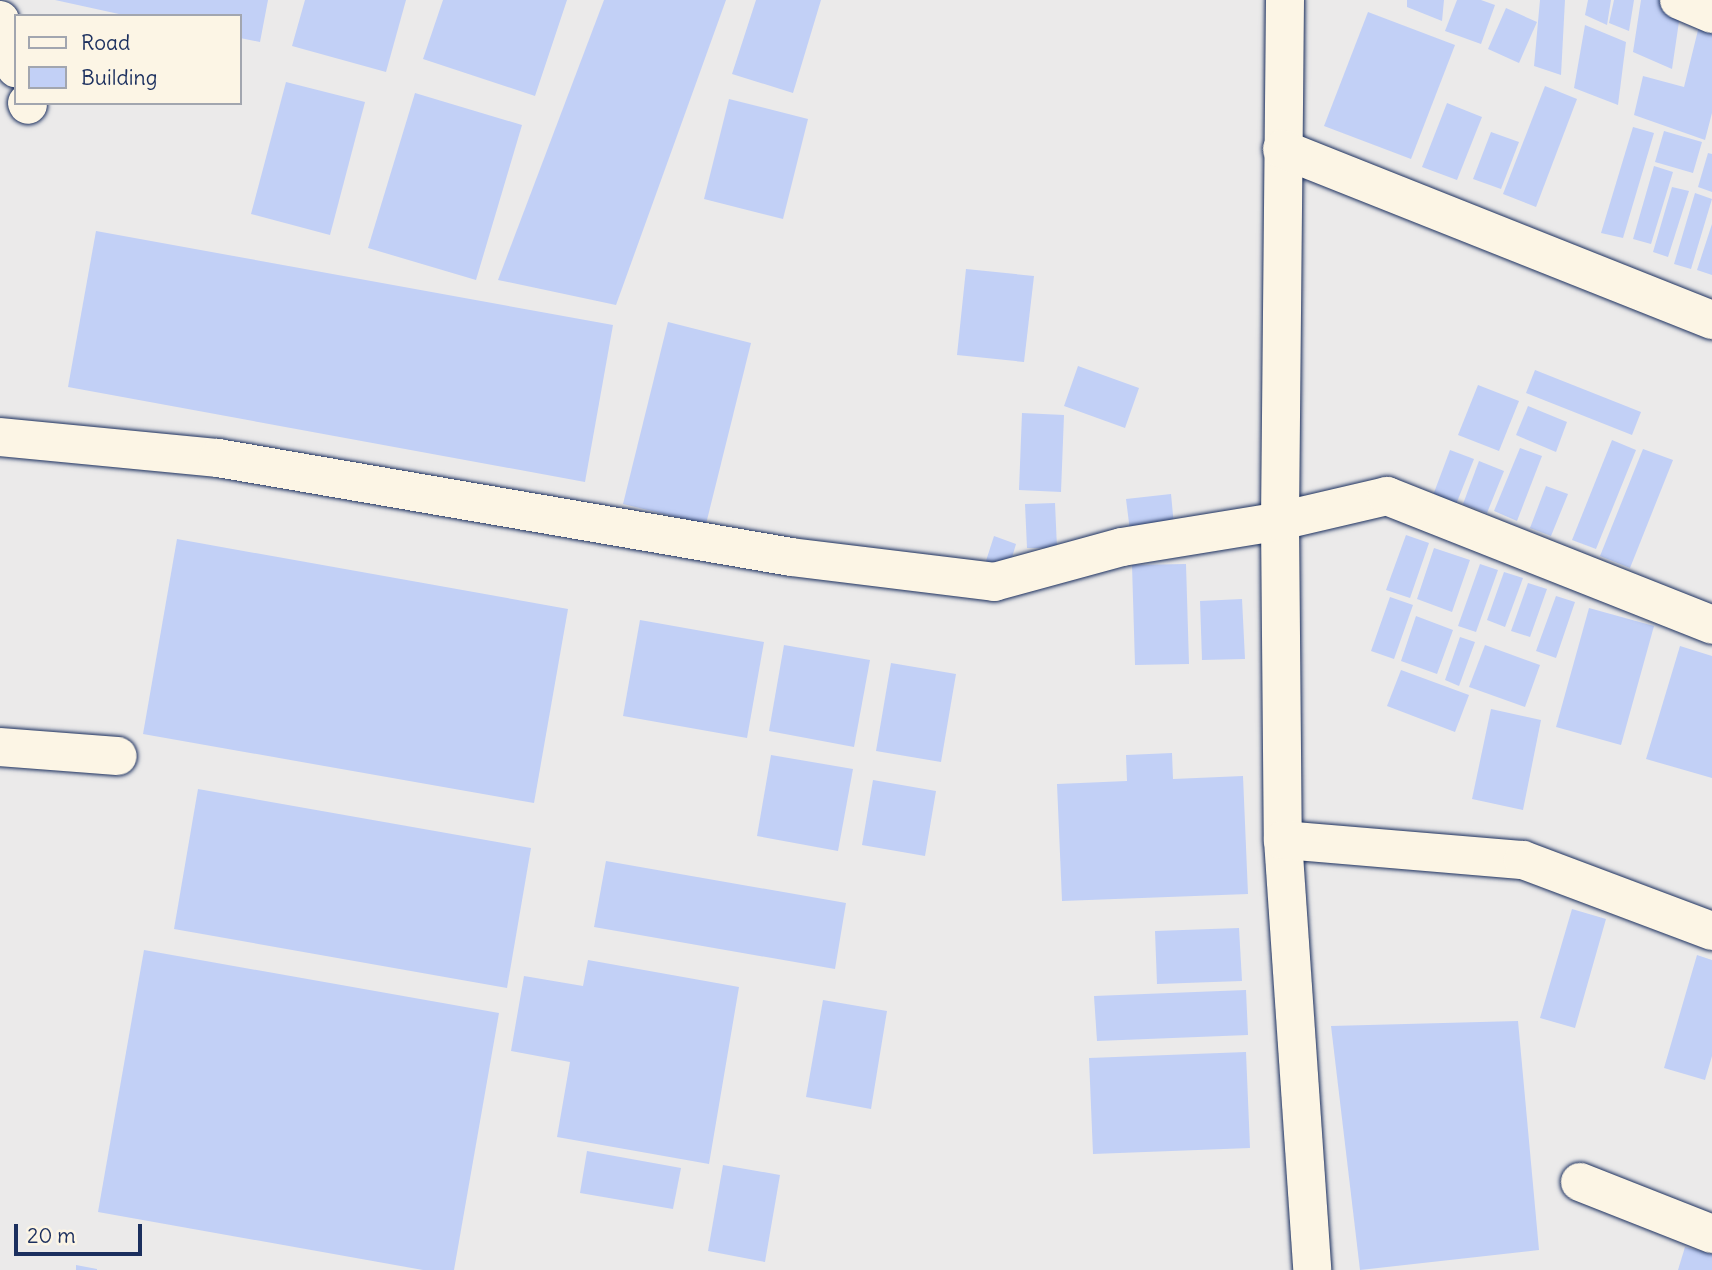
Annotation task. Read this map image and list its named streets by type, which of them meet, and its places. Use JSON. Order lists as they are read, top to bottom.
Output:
{
  "legend": ["Road", "Building"],
  "scale_bar": "20 m"
}
